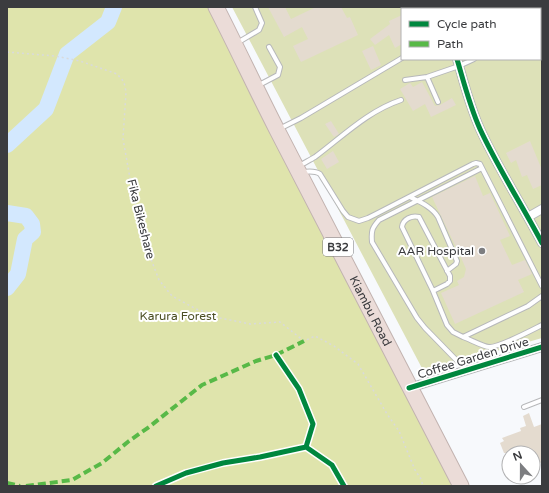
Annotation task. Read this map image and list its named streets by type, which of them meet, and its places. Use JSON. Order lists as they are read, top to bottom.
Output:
{
  "streets": {
    "highway": ["B32", "Kiambu Road"],
    "street": ["Coffee Garden Drive"],
    "path": ["Fika Bikeshare"]
  },
  "crossings": [
    ["Kiambu Road", "Coffee Garden Drive"]
  ],
  "parks": ["Karura Forest"],
  "places": ["AAR Hospital"],
  "legend": ["Cycle path", "Path"],
  "north": "top"
}
